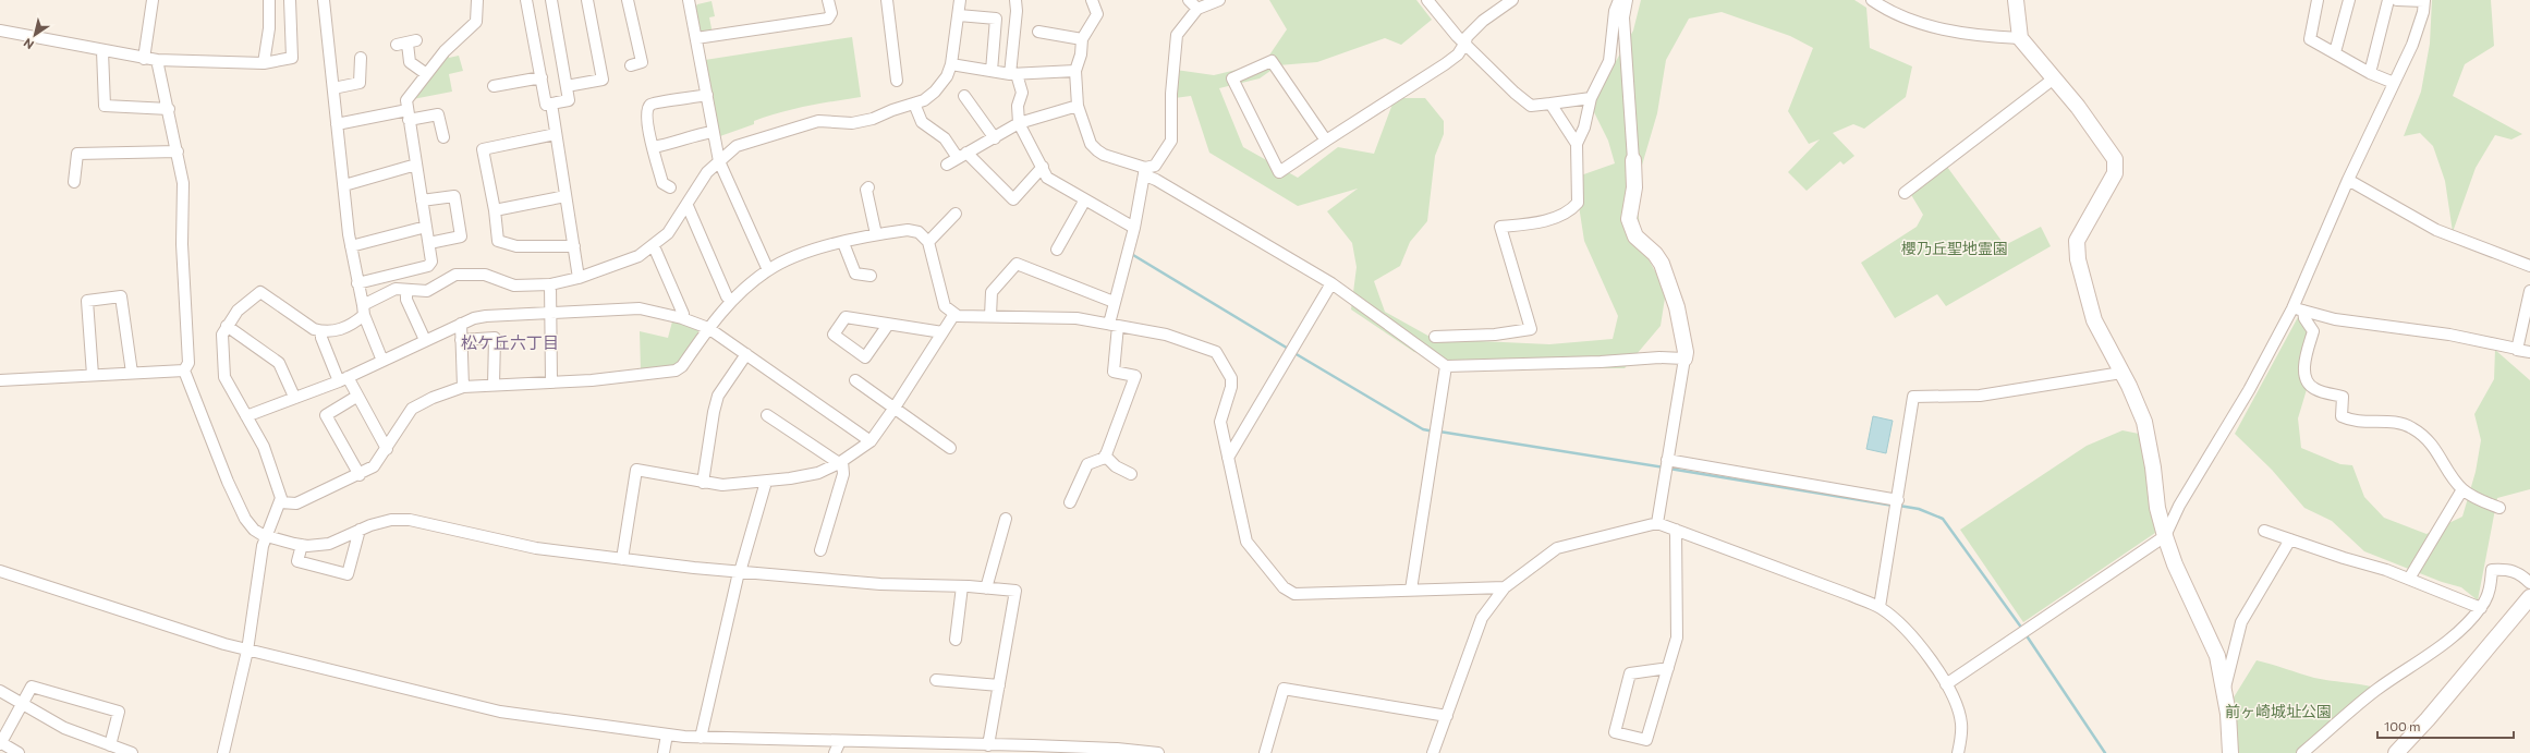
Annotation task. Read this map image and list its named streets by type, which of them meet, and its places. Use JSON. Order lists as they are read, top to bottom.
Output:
{
  "districts": ["松ケ丘六丁目"],
  "parks": ["櫻乃丘聖地霊園", "前ヶ崎城址公園"],
  "scale_bar": "100 m",
  "north": "bottom left"
}
